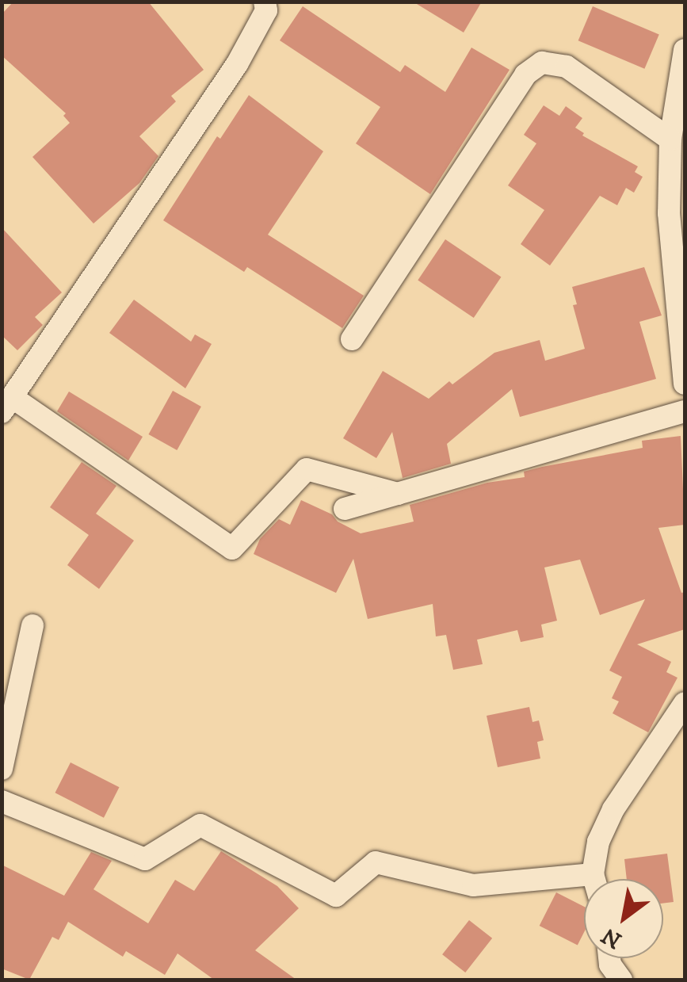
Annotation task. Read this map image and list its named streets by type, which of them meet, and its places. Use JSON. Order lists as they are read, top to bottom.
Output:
{
  "north": "bottom left"
}
